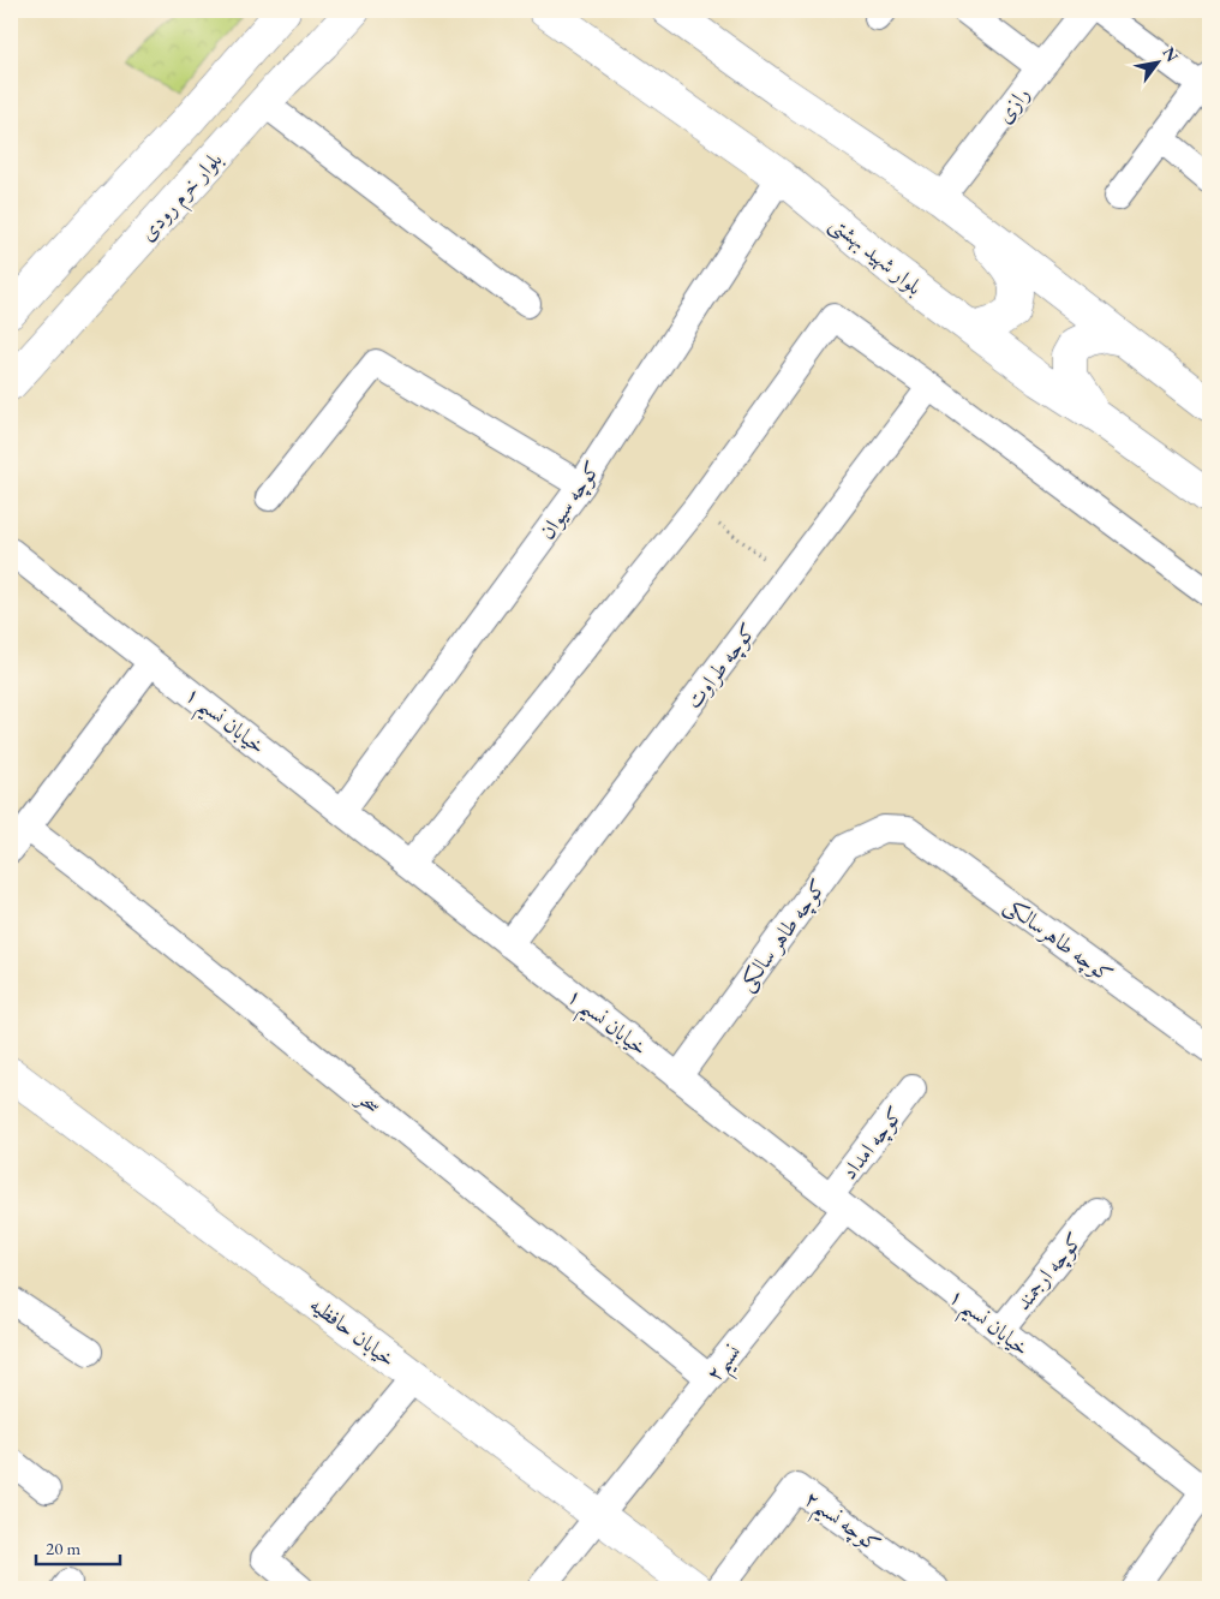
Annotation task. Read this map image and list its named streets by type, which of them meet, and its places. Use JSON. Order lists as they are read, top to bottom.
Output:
{
  "streets": {
    "street": [
      "رازی",
      "بلوار خرم رودی",
      "بلوار شهید بهشتی",
      "کوچه سیوان",
      "کوچه طراوت",
      "خیابان نسیم ۱",
      "کوچه طاهر سالکی",
      "کوچه طاهرسالکی",
      "سحر",
      "کوچه امداد",
      "کوچه ارجمند",
      "خیابان حافظیه",
      "نسیم۲",
      "کوچه نسیم۲"
    ]
  },
  "crossings": [
    ["بلوار شهید بهشتی", "کوچه سیوان"],
    ["کوچه سیوان", "خیابان نسیم ۱"],
    ["کوچه طراوت", "خیابان نسیم ۱"],
    ["خیابان نسیم ۱", "کوچه طاهر سالکی"],
    ["خیابان نسیم ۱", "کوچه امداد"],
    ["خیابان نسیم ۱", "کوچه ارجمند"],
    ["خیابان نسیم ۱", "نسیم۲"],
    ["کوچه طاهر سالکی", "کوچه طاهرسالکی"],
    ["سحر", "نسیم۲"],
    ["کوچه امداد", "نسیم۲"],
    ["خیابان حافظیه", "نسیم۲"]
  ],
  "scale_bar": "20 m",
  "north": "top right"
}
